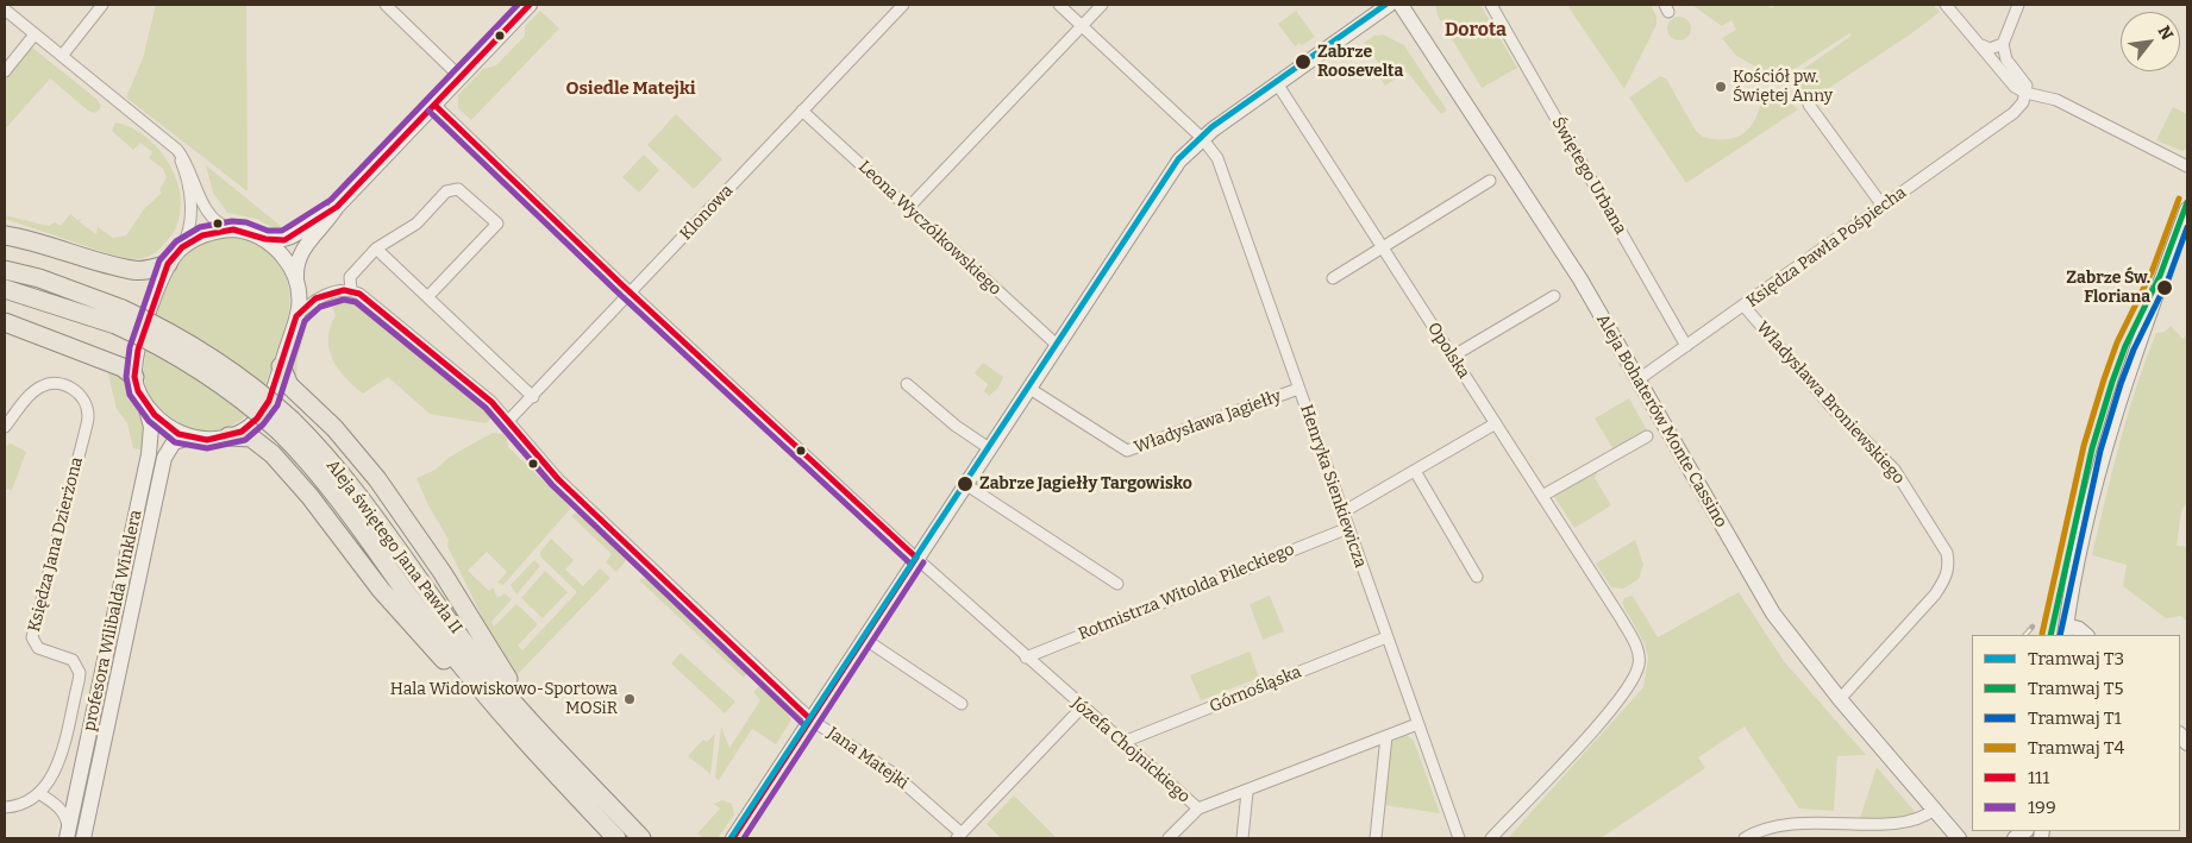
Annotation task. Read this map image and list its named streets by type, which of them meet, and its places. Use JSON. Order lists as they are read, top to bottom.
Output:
{
  "streets": {
    "main road": ["Aleja świętego Jana Pawła II"],
    "street": [
      "Świętego Urbana",
      "Klonowa",
      "Leona Wyczółkowskiego",
      "Księdza Pawła Pośpiecha",
      "Opolska",
      "Władysława Broniewskiego",
      "Aleja Bohaterów Monte Cassino",
      "Władysława Jagiełły",
      "Henryka Sienkiewicza",
      "Księdza Jana Dzierżona",
      "Rotmistrza Witolda Pileckiego",
      "profesora Wilibalda Winklera",
      "Górnośląska",
      "Józefa Chojnickiego",
      "Jana Matejki"
    ]
  },
  "crossings": [
    ["Świętego Urbana", "Księdza Pawła Pośpiecha"],
    ["Klonowa", "Leona Wyczółkowskiego"],
    ["Klonowa", "Józefa Chojnickiego"],
    ["Klonowa", "Jana Matejki"],
    ["Księdza Pawła Pośpiecha", "Władysława Broniewskiego"],
    ["Księdza Pawła Pośpiecha", "Aleja Bohaterów Monte Cassino"],
    ["Władysława Broniewskiego", "Aleja Bohaterów Monte Cassino"],
    ["Władysława Jagiełły", "Henryka Sienkiewicza"],
    ["Henryka Sienkiewicza", "Rotmistrza Witolda Pileckiego"],
    ["Henryka Sienkiewicza", "Górnośląska"],
    ["Henryka Sienkiewicza", "Józefa Chojnickiego"],
    ["Rotmistrza Witolda Pileckiego", "Józefa Chojnickiego"],
    ["Górnośląska", "Józefa Chojnickiego"]
  ],
  "districts": ["Dorota", "Osiedle Matejki"],
  "places": [
    "Zabrze Roosevelta",
    "Kościół pw. Świętej Anny",
    "Zabrze Św. Floriana",
    "Zabrze Jagiełły Targowisko",
    "Hala Widowiskowo-Sportowa MOSiR"
  ],
  "lines": [
    "tram line T3",
    "transit line 111",
    "transit line 199",
    "tram line T4",
    "tram line T5",
    "tram line T1"
  ],
  "legend": [
    "Tramwaj T3",
    "Tramwaj T5",
    "Tramwaj T1",
    "Tramwaj T4",
    "111",
    "199"
  ],
  "north": "top right"
}
